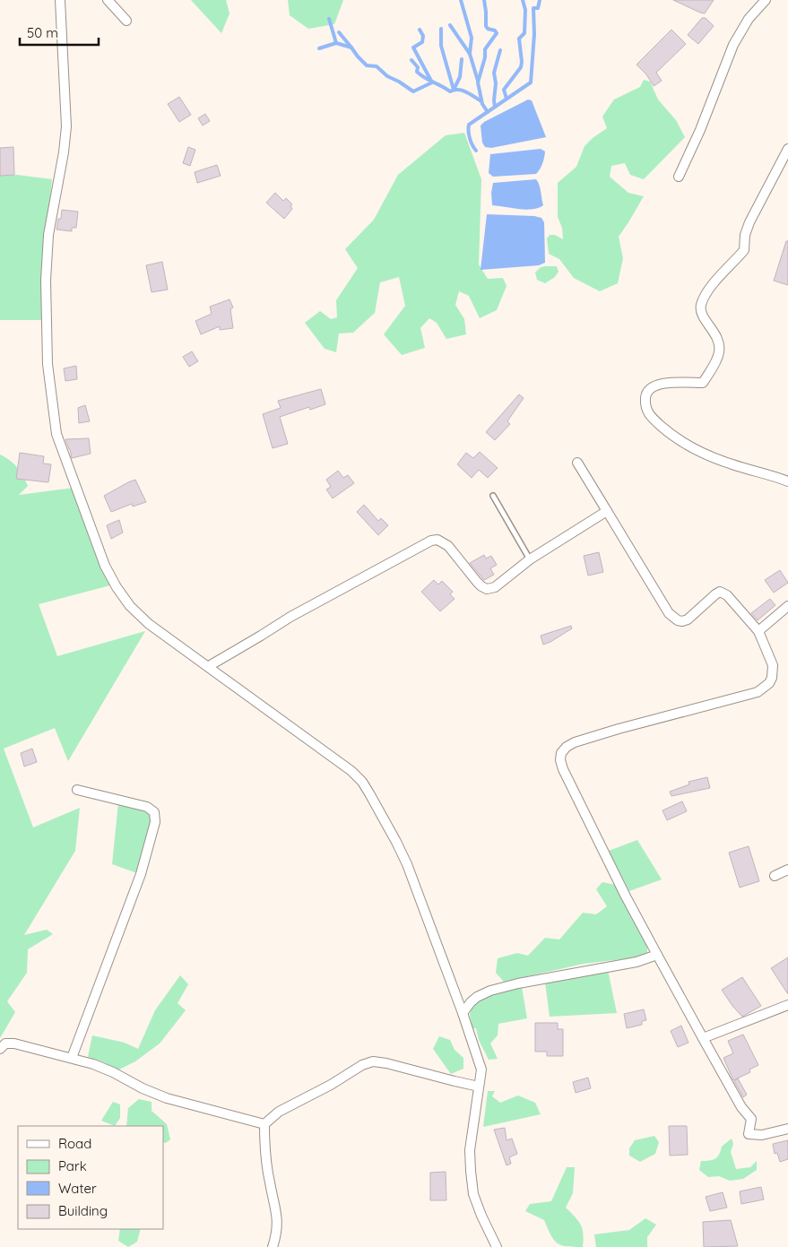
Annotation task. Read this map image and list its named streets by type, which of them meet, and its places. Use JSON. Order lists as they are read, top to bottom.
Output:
{
  "legend": [
    "Road",
    "Park",
    "Water",
    "Building"
  ],
  "scale_bar": "50 m"
}
